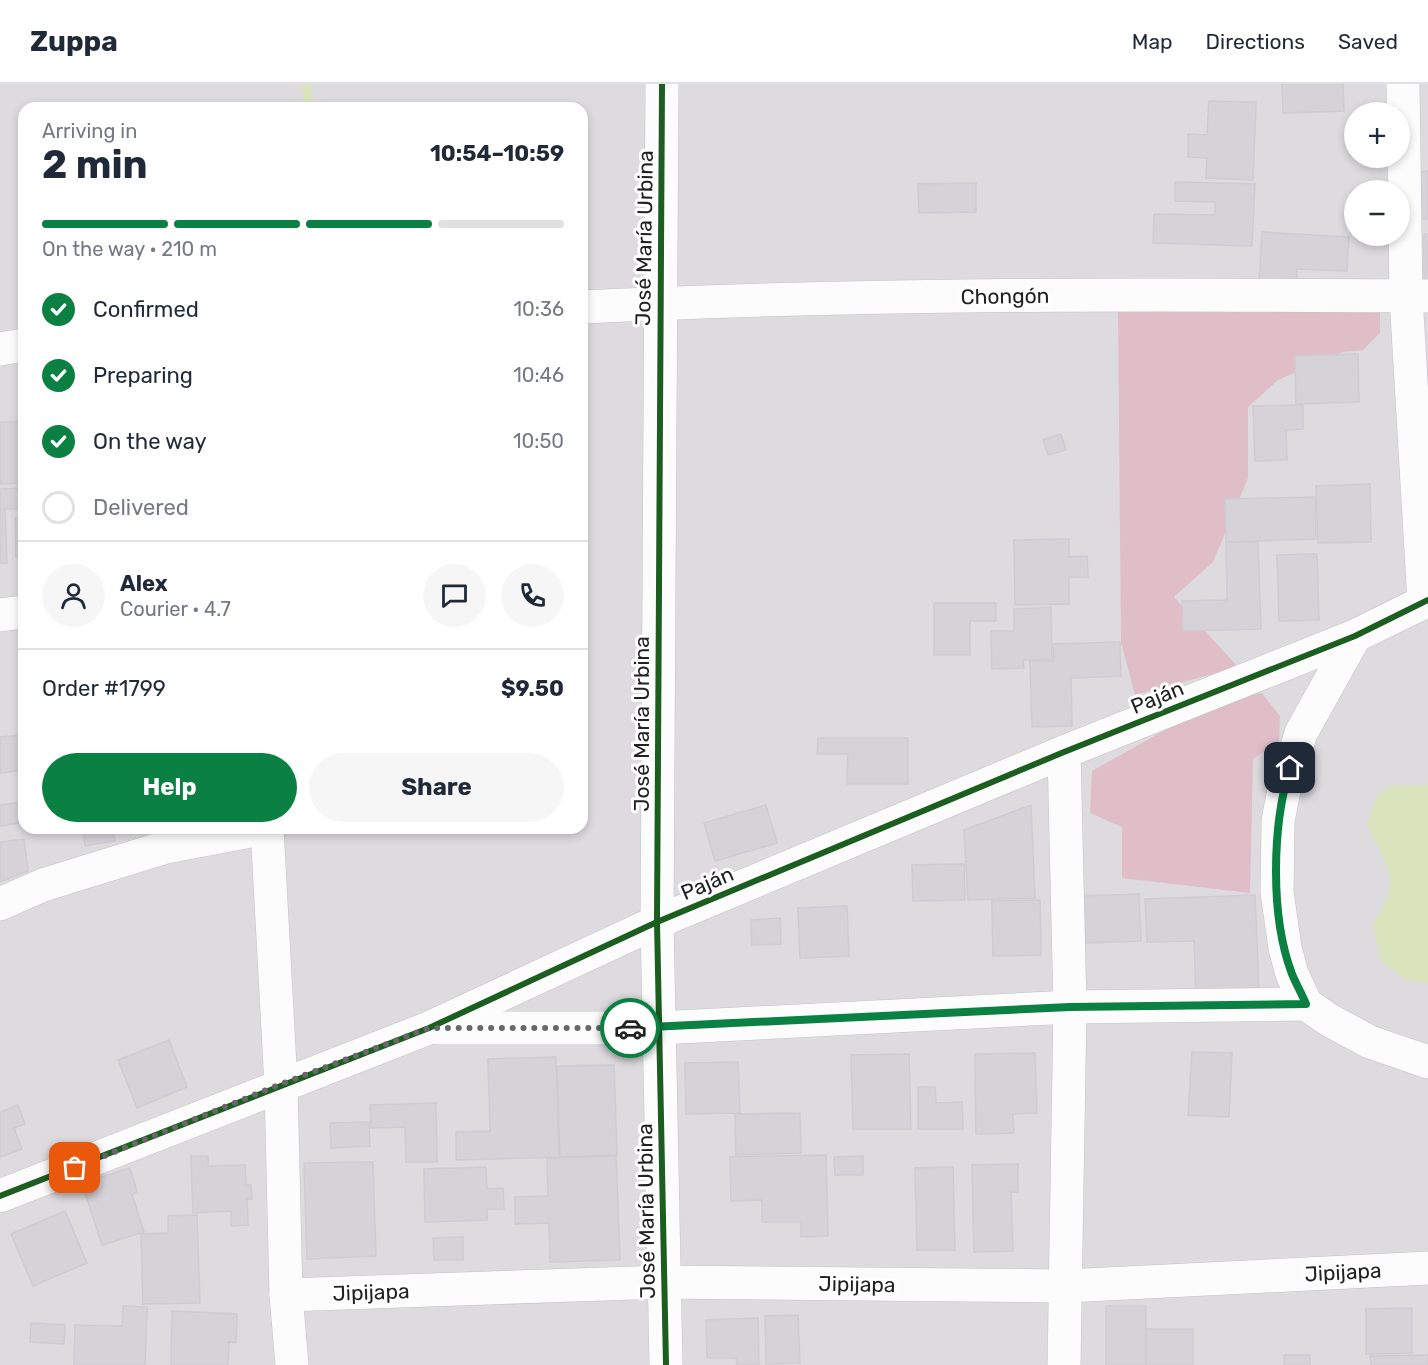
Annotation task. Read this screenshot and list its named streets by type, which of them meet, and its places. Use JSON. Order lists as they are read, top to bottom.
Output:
{
  "streets": {
    "street": [
      "José María Urbina",
      "Chongón",
      "Paján",
      "Jipijapa"
    ]
  },
  "crossings": [
    ["José María Urbina", "Chongón"],
    ["José María Urbina", "Paján"],
    ["José María Urbina", "Jipijapa"]
  ],
  "page": {
    "header": "Zuppa",
    "nav": ["Map", "Directions", "Saved"],
    "map_buttons": ["+", "−"],
    "heading": ["2 min", "Arriving in", "10:54–10:59"],
    "panel": [
      "Alex",
      "Courier · 4.7",
      "Order #1799",
      "$9.50"
    ],
    "bar": "On the way · 210 m",
    "list": [
      ["Confirmed", "10:36"],
      ["Preparing", "10:46"],
      ["On the way", "10:50"],
      "Delivered"
    ],
    "buttons": ["Help", "Share"]
  }
}
